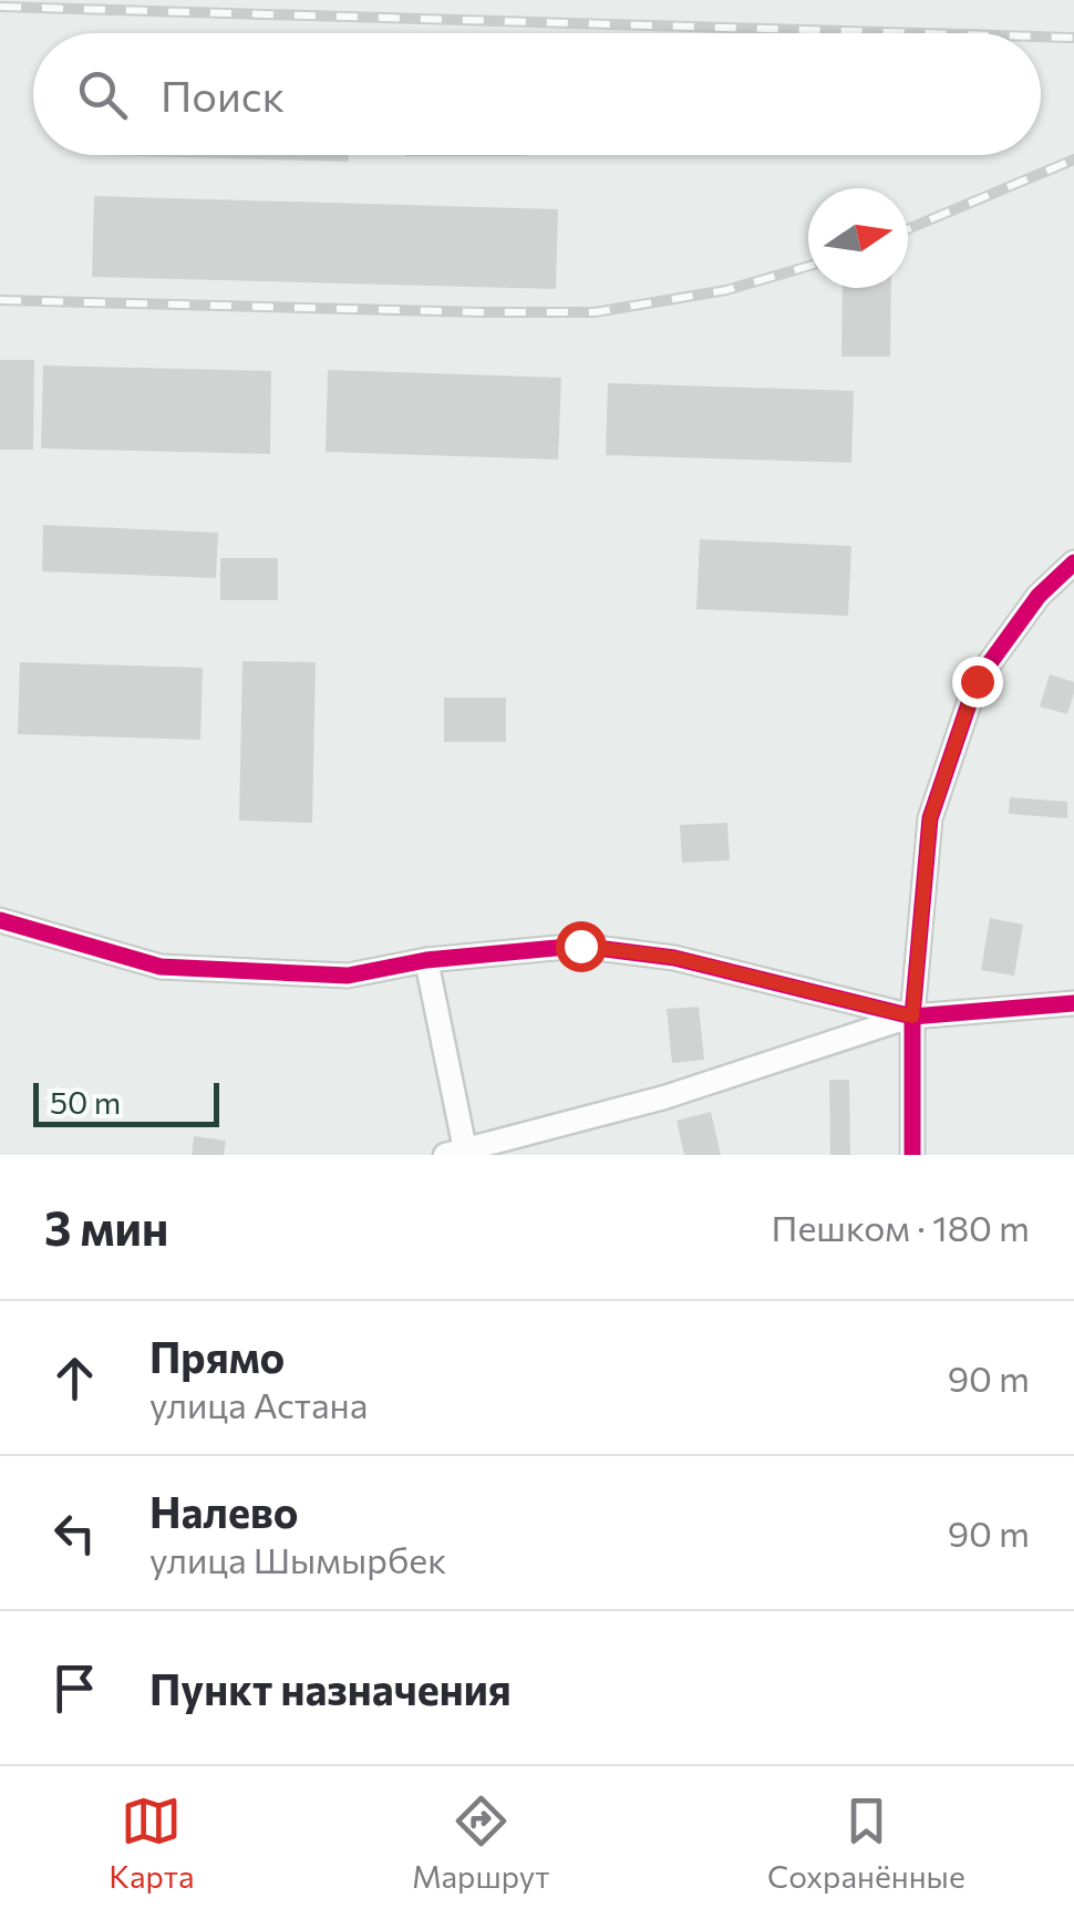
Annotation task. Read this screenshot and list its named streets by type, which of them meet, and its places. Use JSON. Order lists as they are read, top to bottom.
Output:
{
  "scale_bar": "50 m",
  "north": "right",
  "page": {
    "search": "Поиск",
    "scale": "50 m",
    "heading": ["3 мин", "Пешком · 180 m"],
    "list": [
      ["Прямо", "улица Астана", "90 m"],
      ["Налево", "улица Шымырбек", "90 m"],
      "Пункт назначения"
    ],
    "nav": ["Карта", "Маршрут", "Сохранённые"]
  }
}
